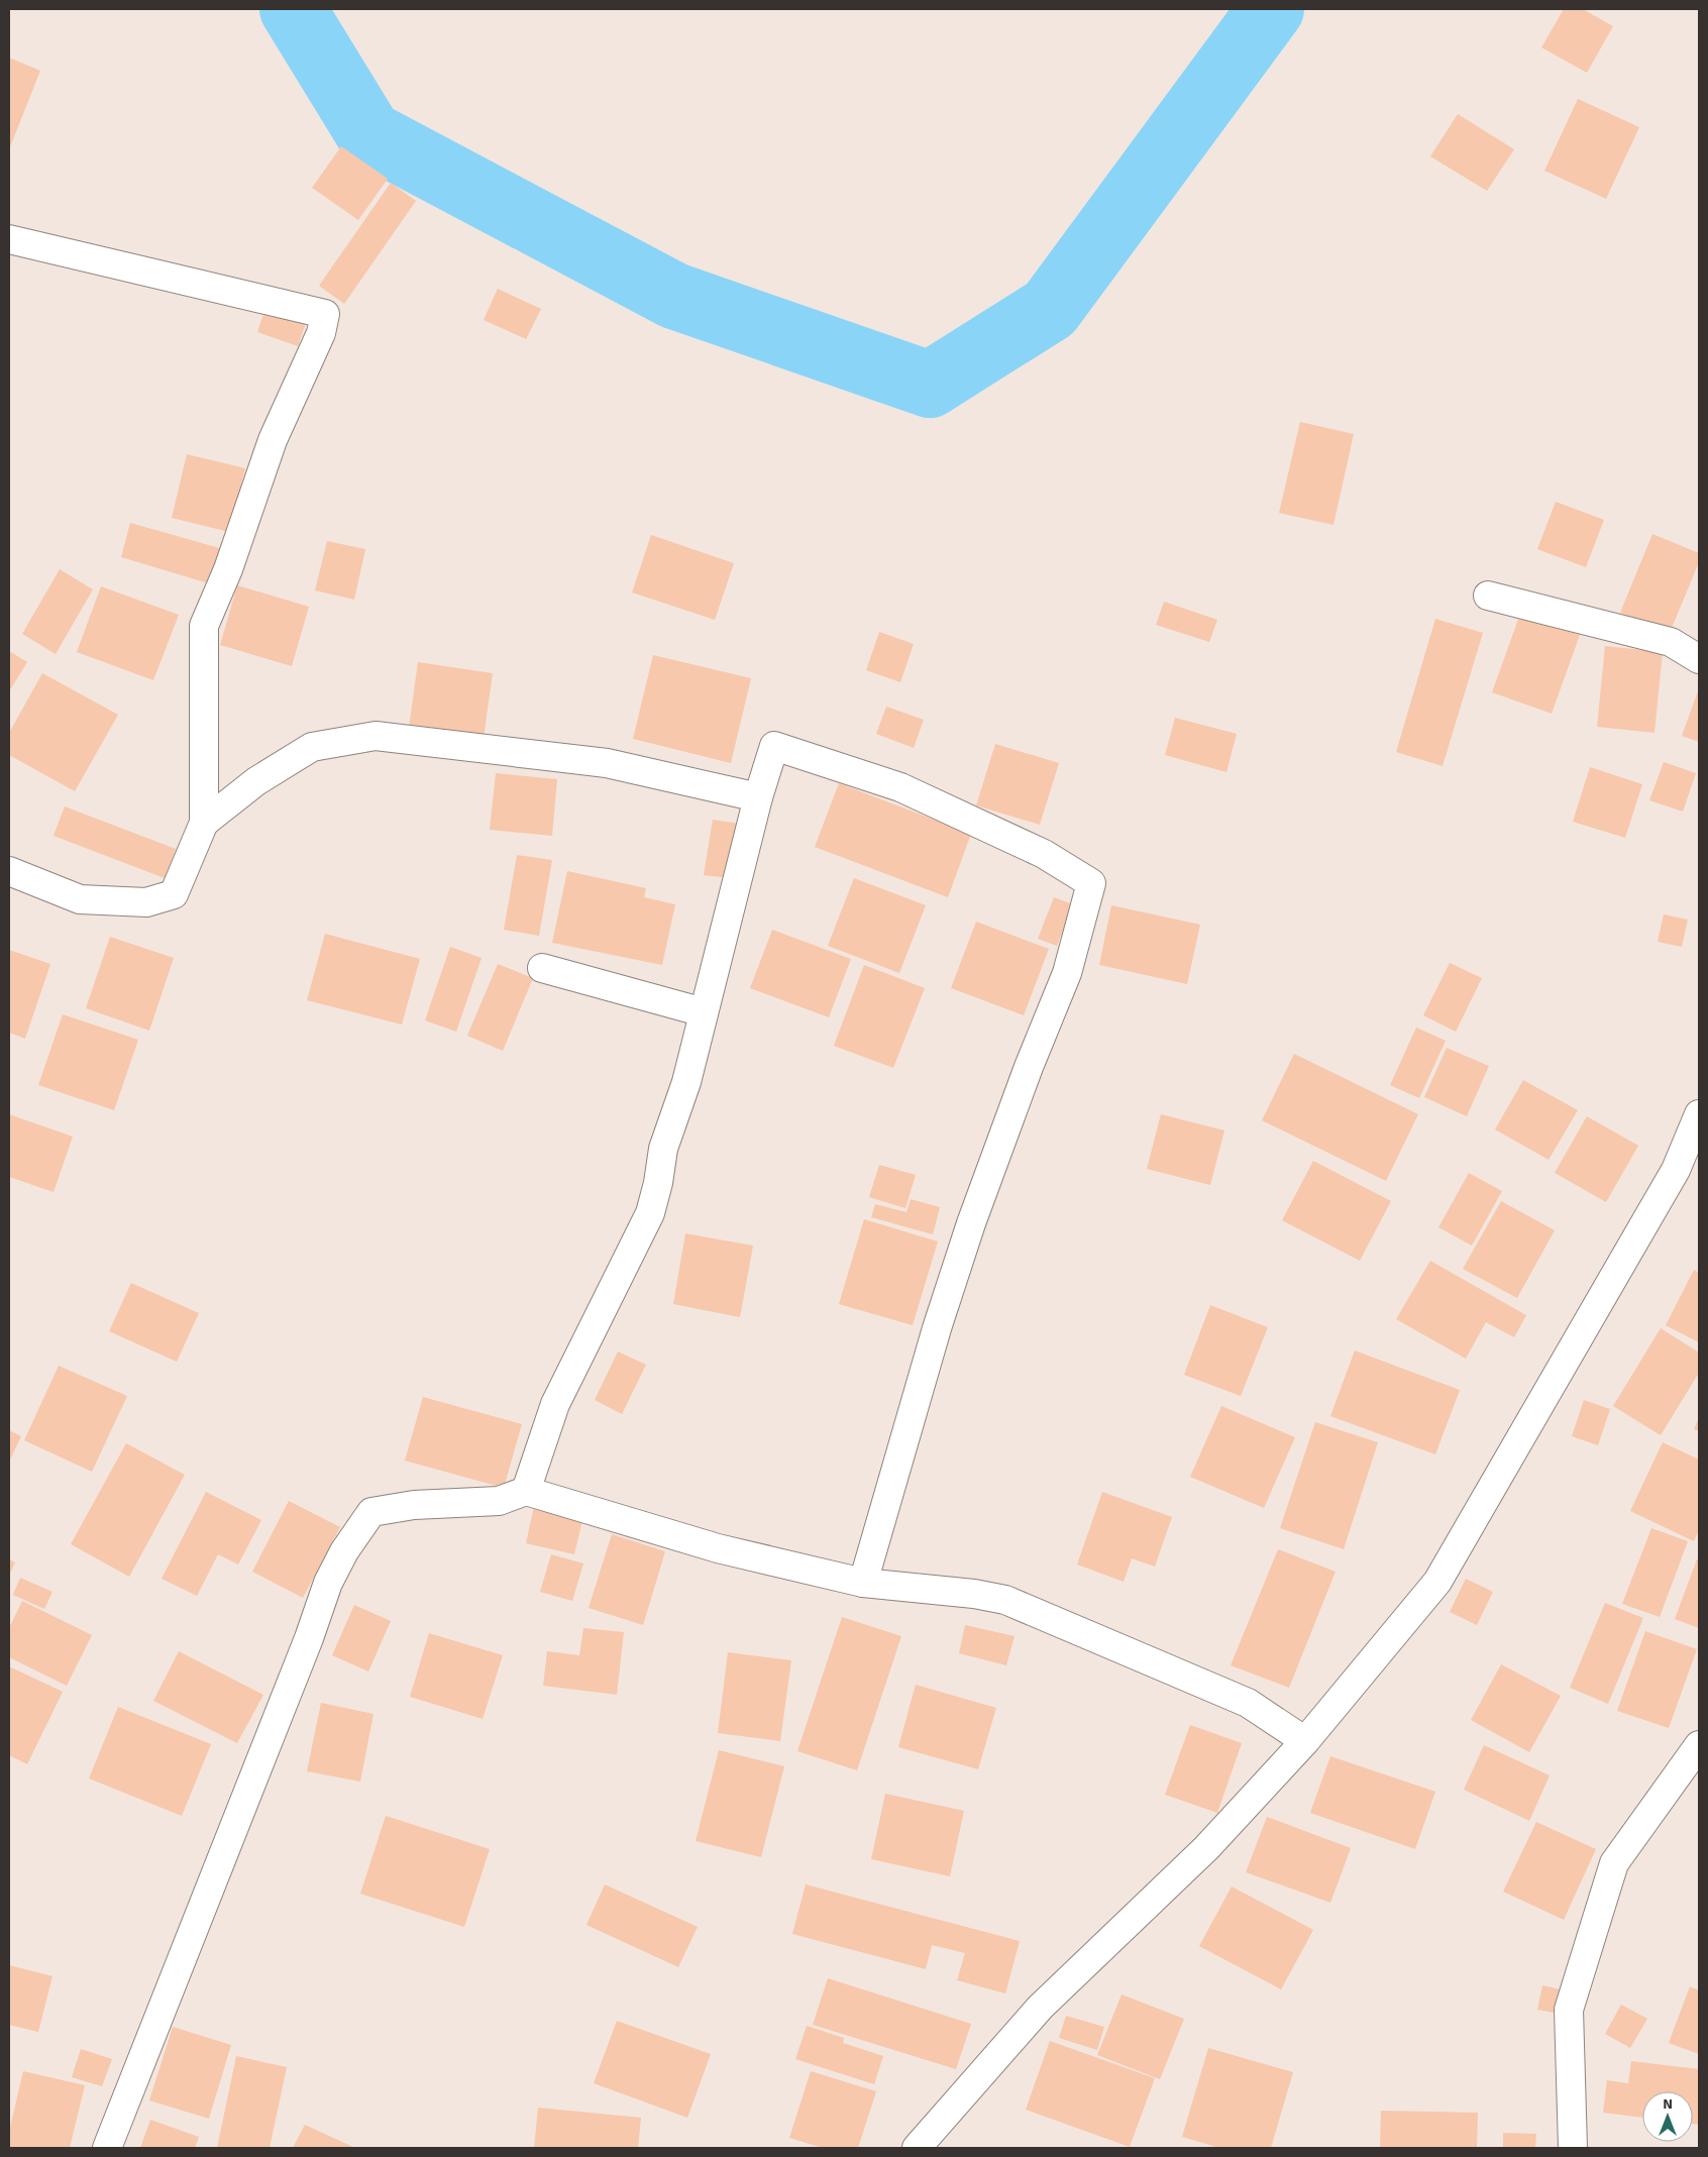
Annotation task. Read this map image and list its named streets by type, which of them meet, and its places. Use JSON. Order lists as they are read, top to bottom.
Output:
{
  "north": "top"
}
